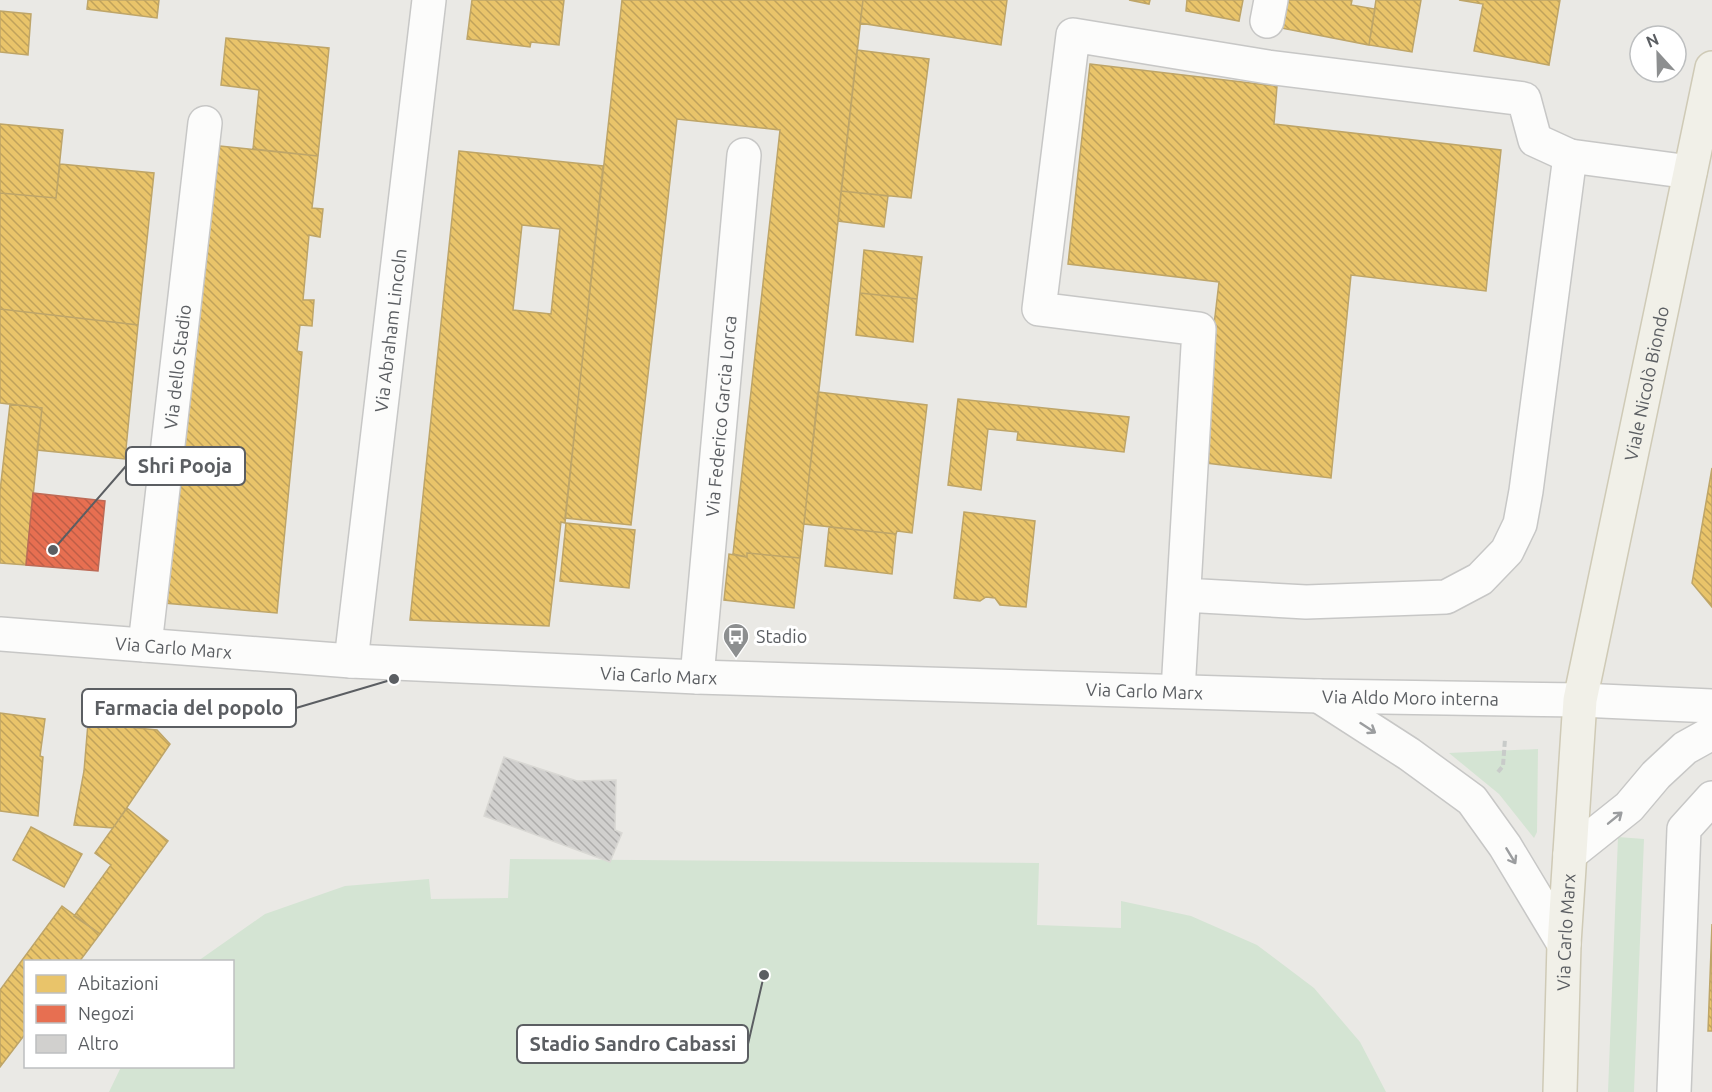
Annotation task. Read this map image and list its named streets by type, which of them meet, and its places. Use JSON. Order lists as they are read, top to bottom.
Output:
{
  "streets": {
    "main road": ["Viale Nicolò Biondo", "Via Carlo Marx"],
    "street": [
      "Via Abraham Lincoln",
      "Via dello Stadio",
      "Via Federico Garcia Lorca",
      "Via Aldo Moro interna"
    ]
  },
  "crossings": [
    ["Via Abraham Lincoln", "Via Carlo Marx"],
    ["Via dello Stadio", "Via Carlo Marx"],
    ["Viale Nicolò Biondo", "Via Carlo Marx"],
    ["Viale Nicolò Biondo", "Via Aldo Moro interna"],
    ["Via Federico Garcia Lorca", "Via Carlo Marx"],
    ["Via Carlo Marx", "Via Aldo Moro interna"]
  ],
  "one_way": ["Via Aldo Moro interna"],
  "places": {
    "other": ["Shri Pooja", "Farmacia del popolo", "Stadio Sandro Cabassi"],
    "bus stop": ["Stadio"]
  },
  "legend": ["Abitazioni", "Negozi", "Altro"],
  "north": "top"
}
